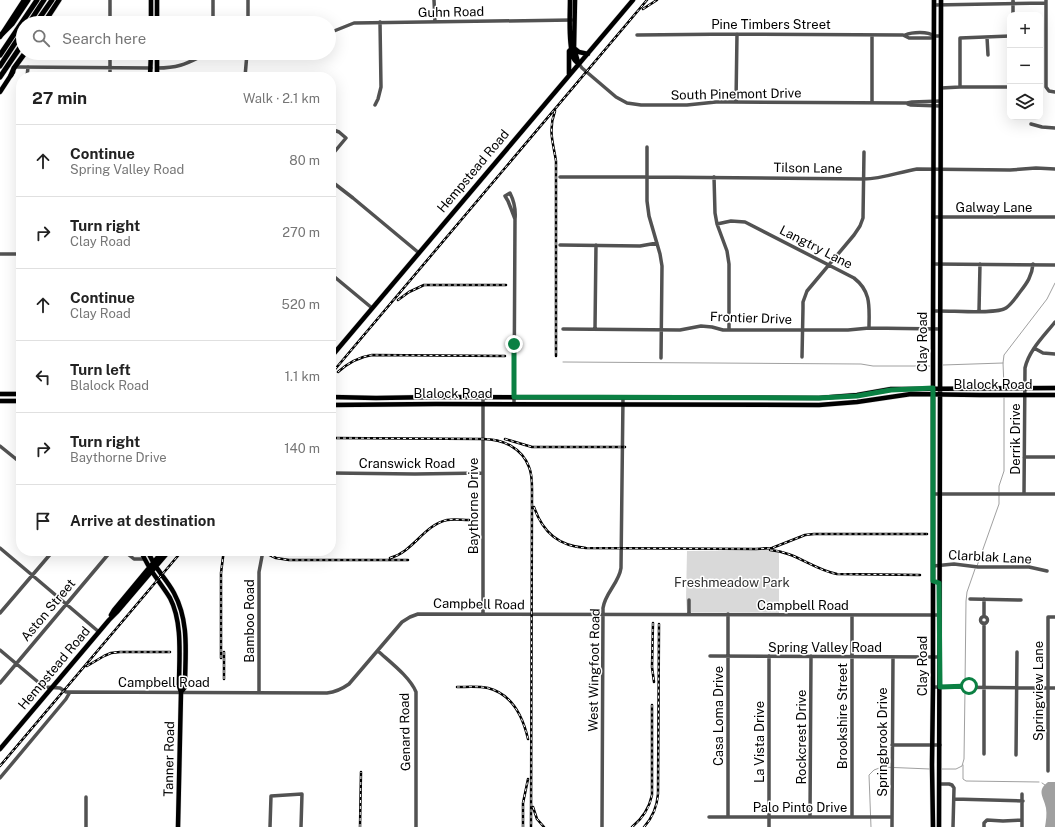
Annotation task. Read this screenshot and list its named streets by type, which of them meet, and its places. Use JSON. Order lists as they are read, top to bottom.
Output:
{
  "streets": {
    "main road": [
      "Hempstead Road",
      "Clay Road",
      "Blalock Road",
      "Tanner Road"
    ],
    "street": [
      "Guhn Road",
      "Pine Timbers Street",
      "South Pinemont Drive",
      "Tilson Lane",
      "Galway Lane",
      "Langtry Lane",
      "Frontier Drive",
      "Derrik Drive",
      "Cranswick Road",
      "Baythorne Drive",
      "Clarblak Lane",
      "Campbell Road",
      "Aston Street",
      "Bamboo Road",
      "Spring Valley Road",
      "West Wingfoot Road",
      "Springview Lane",
      "Casa Loma Drive",
      "Brookshire Street",
      "Genard Road",
      "Rockcrest Drive",
      "La Vista Drive",
      "Springbrook Drive",
      "Palo Pinto Drive"
    ]
  },
  "crossings": [
    ["Pine Timbers Street", "Clay Road"],
    ["South Pinemont Drive", "Hempstead Road"],
    ["South Pinemont Drive", "Clay Road"],
    ["Tilson Lane", "Clay Road"],
    ["Hempstead Road", "Campbell Road"],
    ["Galway Lane", "Clay Road"],
    ["Langtry Lane", "Frontier Drive"],
    ["Frontier Drive", "Clay Road"],
    ["Clay Road", "Blalock Road"],
    ["Clay Road", "Clarblak Lane"],
    ["Clay Road", "Campbell Road"],
    ["Clay Road", "Spring Valley Road"],
    ["Blalock Road", "Derrik Drive"],
    ["Blalock Road", "Baythorne Drive"],
    ["Blalock Road", "West Wingfoot Road"],
    ["Cranswick Road", "Baythorne Drive"],
    ["Baythorne Drive", "Campbell Road"],
    ["Campbell Road", "Aston Street"],
    ["Campbell Road", "Bamboo Road"],
    ["Campbell Road", "West Wingfoot Road"],
    ["Campbell Road", "Casa Loma Drive"],
    ["Campbell Road", "Brookshire Street"],
    ["Campbell Road", "Genard Road"],
    ["Campbell Road", "Tanner Road"],
    ["Spring Valley Road", "Casa Loma Drive"],
    ["Spring Valley Road", "Brookshire Street"],
    ["Spring Valley Road", "Rockcrest Drive"],
    ["Spring Valley Road", "La Vista Drive"],
    ["Spring Valley Road", "Springbrook Drive"],
    ["Casa Loma Drive", "Palo Pinto Drive"],
    ["Brookshire Street", "Palo Pinto Drive"],
    ["Rockcrest Drive", "Palo Pinto Drive"],
    ["La Vista Drive", "Palo Pinto Drive"],
    ["Springbrook Drive", "Palo Pinto Drive"]
  ],
  "parks": ["Freshmeadow Park"],
  "page": {
    "map_buttons": ["+", "−"],
    "search": "Search here",
    "heading": ["27 min", "Walk · 2.1 km"],
    "list": [
      ["Continue", "Spring Valley Road", "80 m"],
      ["Turn right", "Clay Road", "270 m"],
      ["Continue", "Clay Road", "520 m"],
      ["Turn left", "Blalock Road", "1.1 km"],
      ["Turn right", "Baythorne Drive", "140 m"],
      "Arrive at destination"
    ]
  }
}
